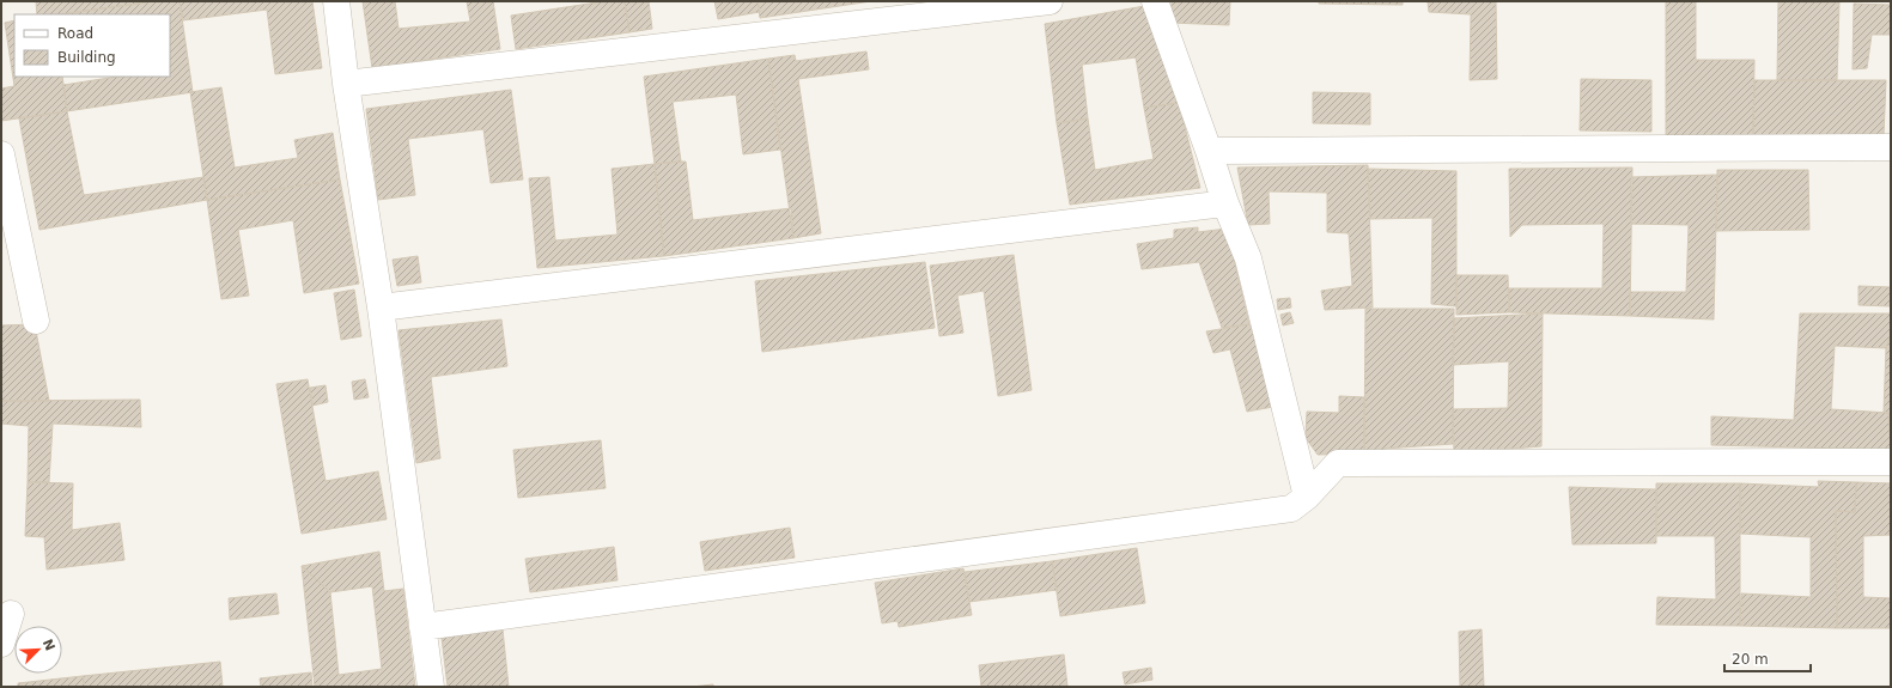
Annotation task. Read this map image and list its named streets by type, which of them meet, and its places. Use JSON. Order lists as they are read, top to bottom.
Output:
{
  "legend": ["Road", "Building"],
  "scale_bar": "20 m",
  "north": "top right"
}
